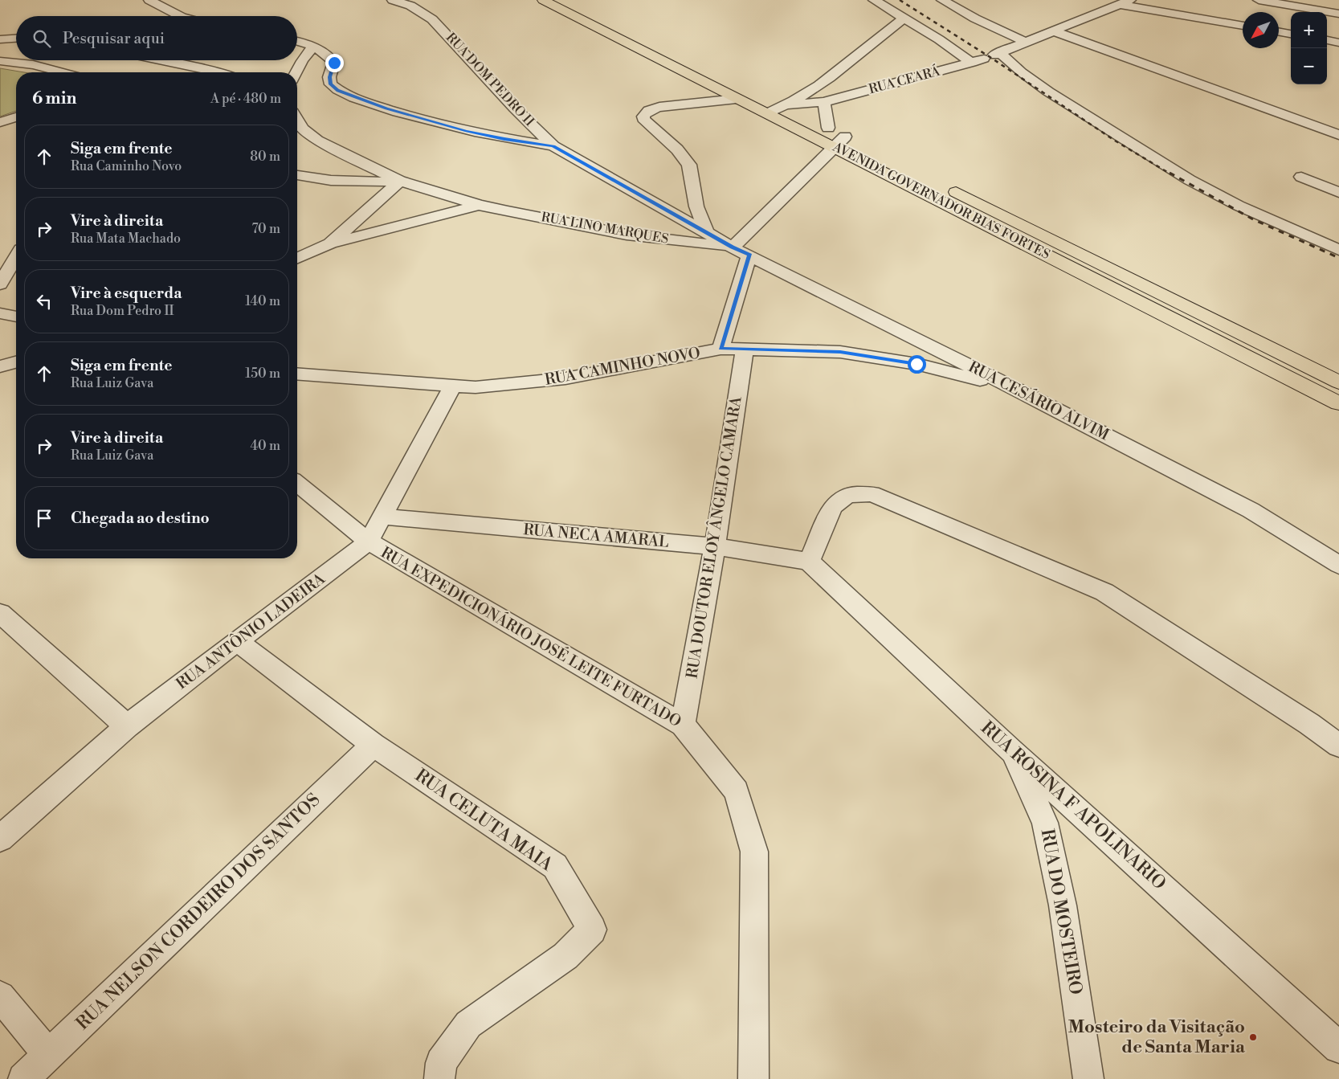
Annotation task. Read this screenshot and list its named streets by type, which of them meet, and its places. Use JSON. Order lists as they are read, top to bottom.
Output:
{
  "streets": {
    "main road": ["AVENIDA GOVERNADOR BIAS FORTES"],
    "street": [
      "RUA DOM PEDRO II",
      "RUA CEARÁ",
      "RUA LINO MARQUES",
      "RUA CAMINHO NOVO",
      "RUA CESÁRIO ALVIM",
      "RUA NECA AMARAL",
      "RUA DOUTOR ELOY ÂNGELO CAMARA",
      "RUA ANTÔNIO LADEIRA",
      "RUA EXPEDICIONÁRIO JOSÉ LEITE FURTADO",
      "RUA ROSINA F APOLINARIO",
      "RUA CELUTA MAIA",
      "RUA NELSON CORDEIRO DOS SANTOS",
      "RUA DO MOSTEIRO"
    ]
  },
  "crossings": [
    ["RUA DOM PEDRO II", "RUA LINO MARQUES"],
    ["RUA DOM PEDRO II", "RUA CESÁRIO ALVIM"],
    ["RUA CEARÁ", "AVENIDA GOVERNADOR BIAS FORTES"],
    ["RUA LINO MARQUES", "RUA CESÁRIO ALVIM"],
    ["RUA CAMINHO NOVO", "RUA CESÁRIO ALVIM"],
    ["RUA CAMINHO NOVO", "RUA DOUTOR ELOY ÂNGELO CAMARA"],
    ["RUA CAMINHO NOVO", "RUA ANTÔNIO LADEIRA"],
    ["RUA NECA AMARAL", "RUA DOUTOR ELOY ÂNGELO CAMARA"],
    ["RUA NECA AMARAL", "RUA ANTÔNIO LADEIRA"],
    ["RUA NECA AMARAL", "RUA ROSINA F APOLINARIO"],
    ["RUA DOUTOR ELOY ÂNGELO CAMARA", "RUA EXPEDICIONÁRIO JOSÉ LEITE FURTADO"],
    ["RUA ANTÔNIO LADEIRA", "RUA EXPEDICIONÁRIO JOSÉ LEITE FURTADO"],
    ["RUA ANTÔNIO LADEIRA", "RUA CELUTA MAIA"],
    ["RUA ROSINA F APOLINARIO", "RUA DO MOSTEIRO"],
    ["RUA CELUTA MAIA", "RUA NELSON CORDEIRO DOS SANTOS"]
  ],
  "places": ["Mosteiro da Visitação de Santa Maria"],
  "north": "bottom left",
  "page": {
    "map_buttons": ["+", "−"],
    "search": "Pesquisar aqui",
    "heading": ["6 min", "A pé · 480 m"],
    "list": [
      ["Siga em frente", "Rua Caminho Novo", "80 m"],
      ["Vire à direita", "Rua Mata Machado", "70 m"],
      ["Vire à esquerda", "Rua Dom Pedro II", "140 m"],
      ["Siga em frente", "Rua Luiz Gava", "150 m"],
      ["Vire à direita", "Rua Luiz Gava", "40 m"],
      "Chegada ao destino"
    ]
  }
}
